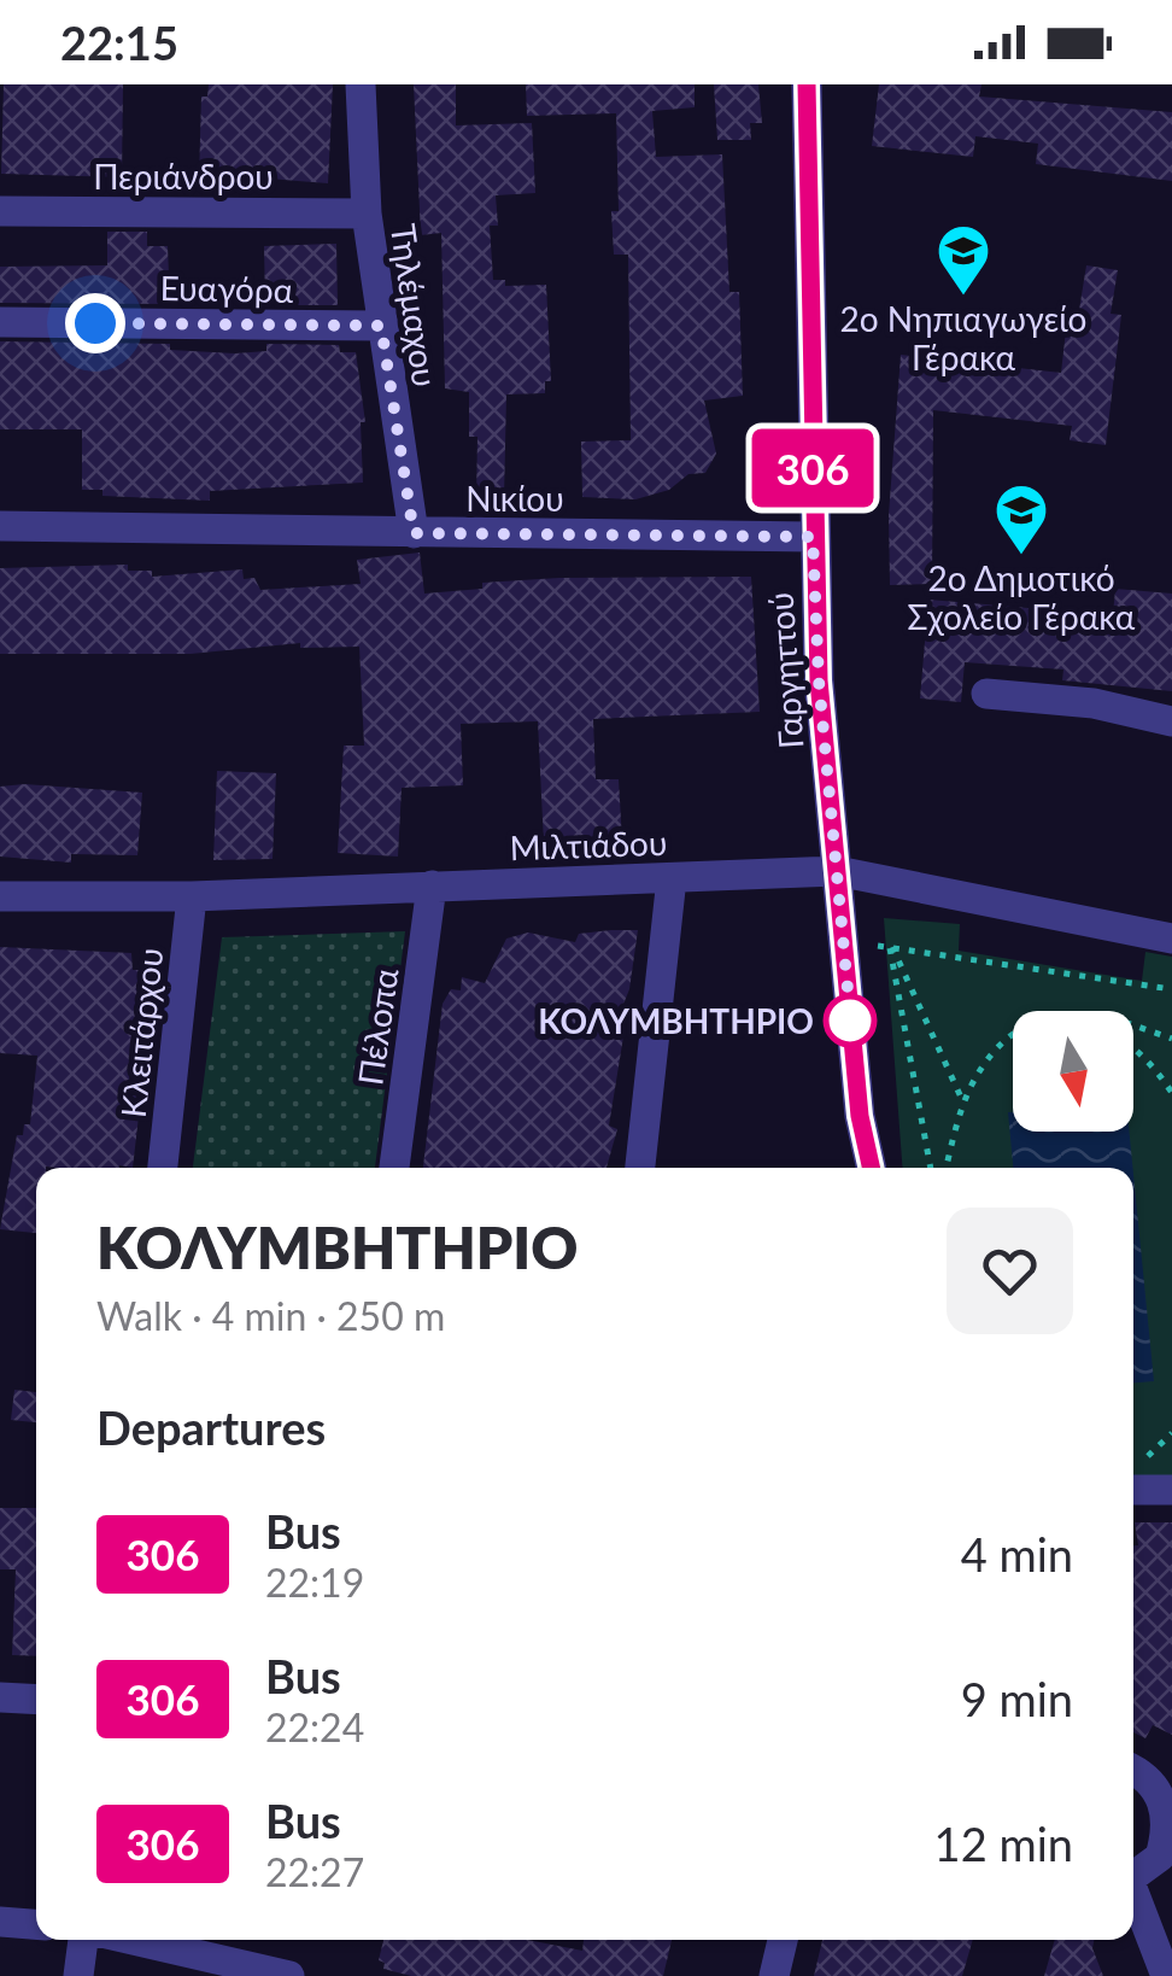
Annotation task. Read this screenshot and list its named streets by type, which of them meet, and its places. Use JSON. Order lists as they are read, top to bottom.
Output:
{
  "streets": {
    "street": [
      "Περιάνδρου",
      "Ευαγόρα",
      "Τηλέμαχου",
      "Νικίου",
      "Γαργηττού",
      "Μιλτιάδου",
      "Πέλοπα",
      "Κλειτάρχου"
    ]
  },
  "crossings": [
    ["Περιάνδρου", "Τηλέμαχου"],
    ["Ευαγόρα", "Τηλέμαχου"],
    ["Τηλέμαχου", "Νικίου"],
    ["Νικίου", "Γαργηττού"],
    ["Γαργηττού", "Μιλτιάδου"],
    ["Μιλτιάδου", "Πέλοπα"],
    ["Μιλτιάδου", "Κλειτάρχου"]
  ],
  "places": {
    "school or university": ["2ο Νηπιαγωγείο Γέρακα", "2ο Δημοτικό Σχολείο Γέρακα"],
    "other": ["ΚΟΛΥΜΒΗΤΗΡΙΟ"]
  },
  "lines": ["bus line 306"],
  "north": "bottom",
  "page": {
    "status": "22:15",
    "on_map": "306",
    "heading": [
      ["ΚΟΛΥΜΒΗΤΗΡΙΟ", "Walk · 4 min · 250 m"],
      "Departures"
    ],
    "list": [
      {
        "mark": "306",
        "name": "Bus",
        "note": "22:19",
        "value": "4 min"
      },
      {
        "mark": "306",
        "name": "Bus",
        "note": "22:24",
        "value": "9 min"
      },
      {
        "mark": "306",
        "name": "Bus",
        "note": "22:27",
        "value": "12 min"
      }
    ]
  }
}
